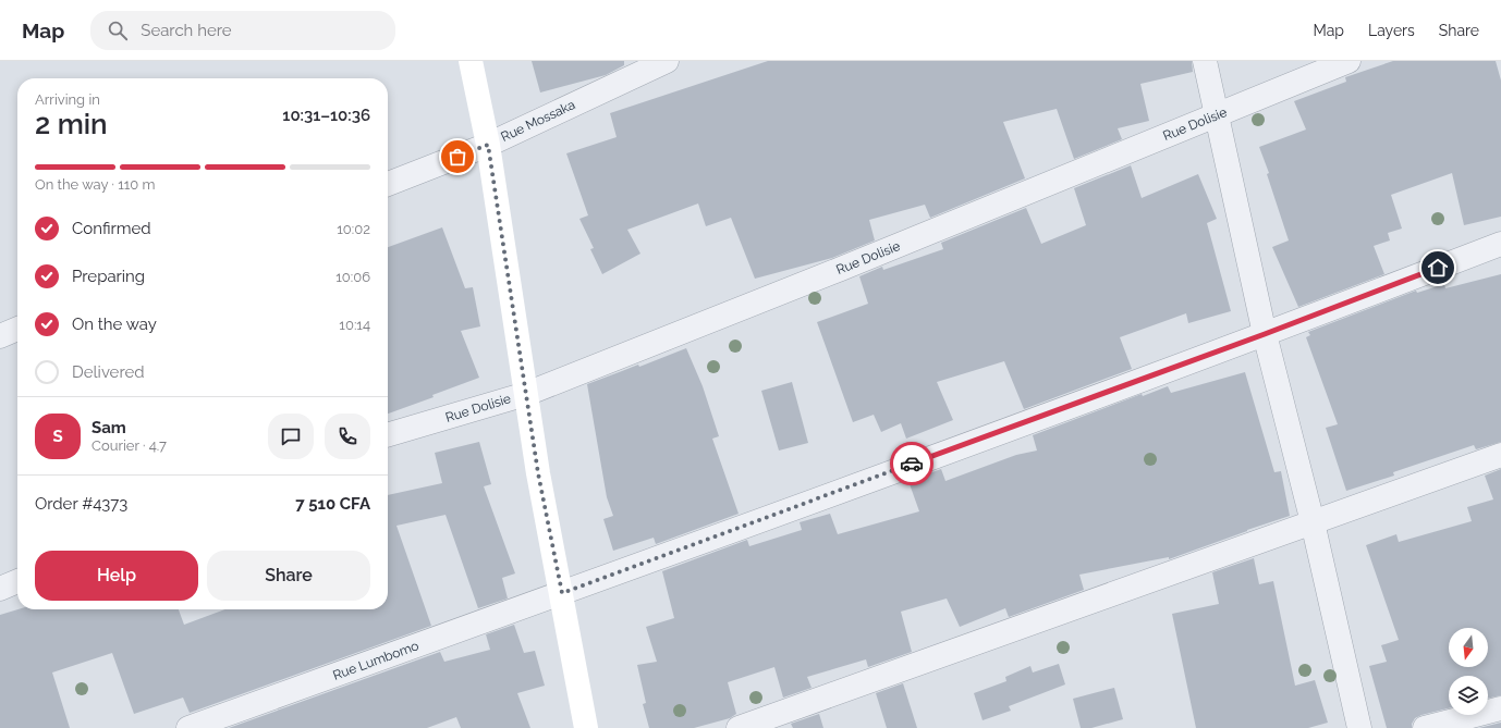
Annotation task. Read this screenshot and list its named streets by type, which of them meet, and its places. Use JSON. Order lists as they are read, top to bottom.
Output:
{
  "streets": {
    "street": ["Rue Mossaka", "Rue Dolisie", "Rue Lumbomo"]
  },
  "north": "bottom",
  "page": {
    "header": "Map",
    "search": "Search here",
    "nav": ["Map", "Layers", "Share"],
    "heading": ["2 min", "Arriving in", "10:31–10:36"],
    "panel": [
      "Sam",
      "Courier · 4.7",
      "Order #4373",
      "7 510 CFA"
    ],
    "bar": "On the way · 110 m",
    "list": [
      ["Confirmed", "10:02"],
      ["Preparing", "10:06"],
      ["On the way", "10:14"],
      "Delivered"
    ],
    "round": "S",
    "buttons": ["Help", "Share"]
  }
}
